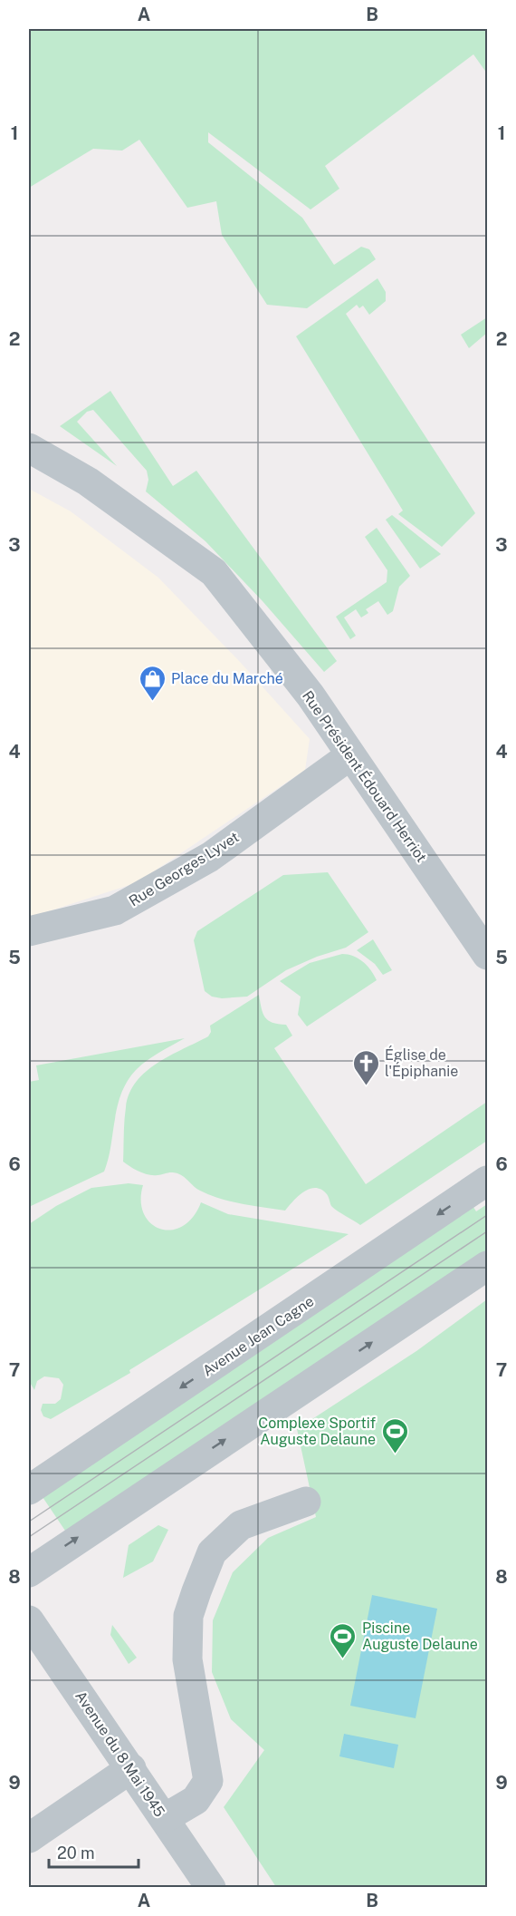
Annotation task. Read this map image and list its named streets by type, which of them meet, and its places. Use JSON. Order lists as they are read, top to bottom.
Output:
{
  "streets": {
    "street": [
      "Rue Président Édouard Herriot",
      "Rue Georges Lyvet",
      "Avenue Jean Cagne",
      "Avenue du 8 Mai 1945"
    ]
  },
  "crossings": [
    ["Rue Président Édouard Herriot", "Rue Georges Lyvet"]
  ],
  "places": {
    "shop": ["Place du Marché"],
    "church": ["Église de l'Épiphanie"],
    "sports": ["Complexe Sportif Auguste Delaune", "Piscine Auguste Delaune"]
  },
  "scale_bar": "20 m",
  "grid": {
    "columns": ["A", "B"],
    "rows": [
      "1",
      "2",
      "3",
      "4",
      "5",
      "6",
      "7",
      "8",
      "9"
    ]
  }
}
